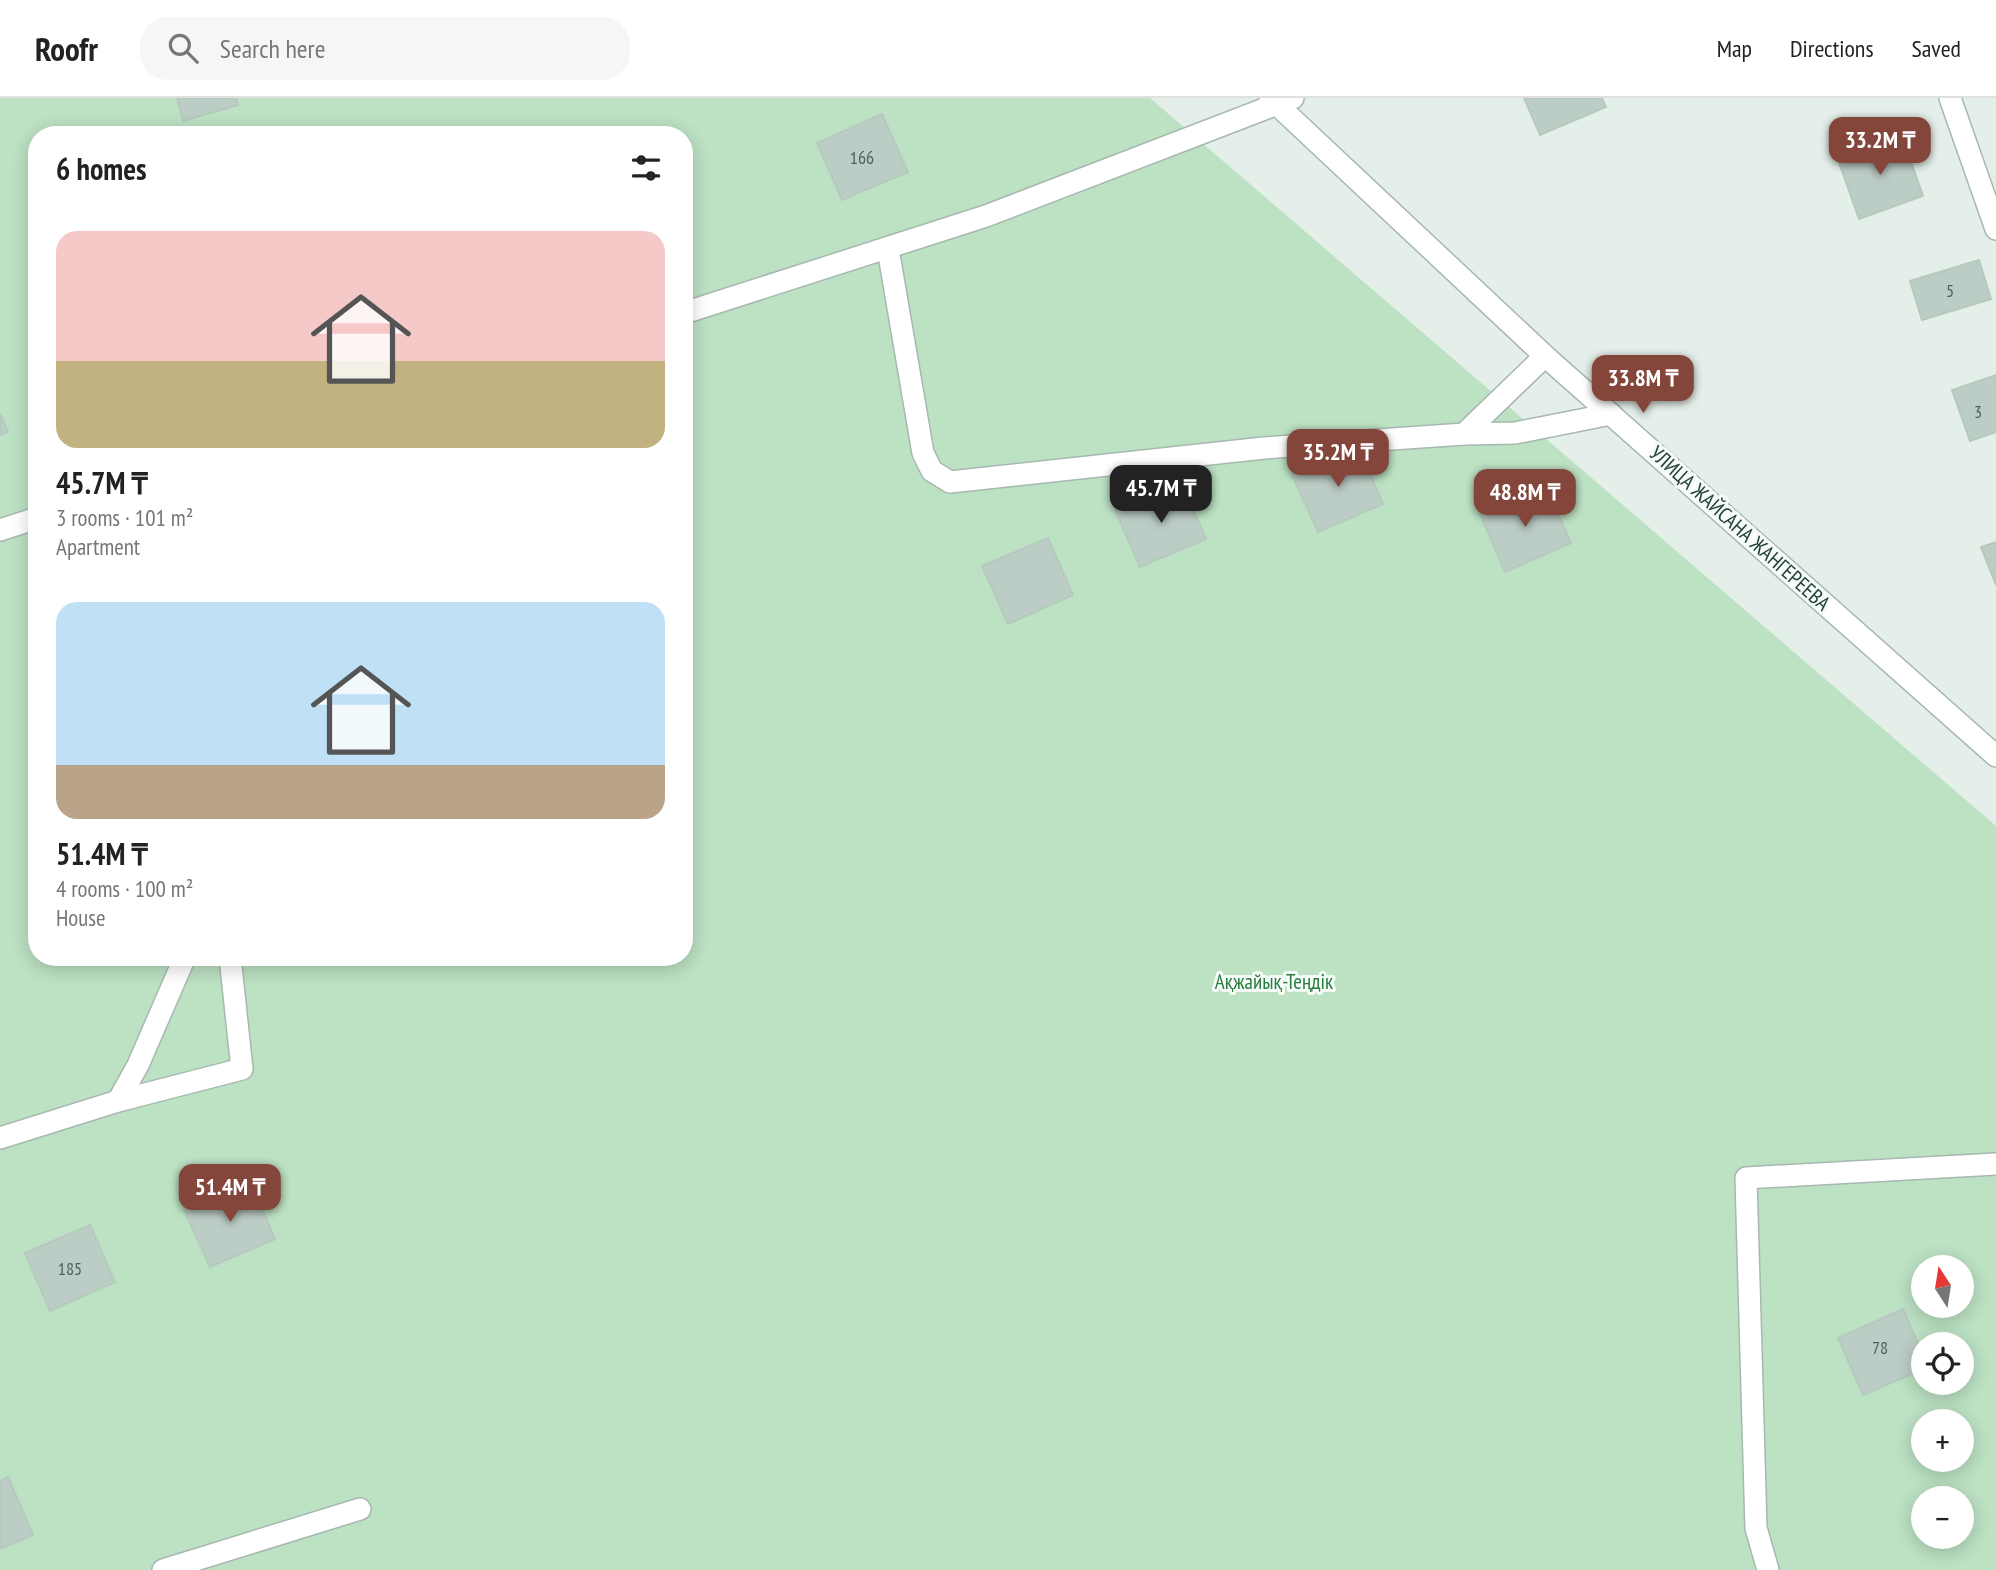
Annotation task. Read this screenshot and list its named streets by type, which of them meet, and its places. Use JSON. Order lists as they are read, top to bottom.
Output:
{
  "streets": {
    "street": ["УЛИЦА ЖАЙСАНА ЖАНГЕРЕЕВА"]
  },
  "parks": ["Ақжайық-Теңдік"],
  "house_numbers": [
    "166",
    "5",
    "3",
    "185",
    "78"
  ],
  "north": "top",
  "page": {
    "header": "Roofr",
    "search": "Search here",
    "nav": ["Map", "Directions", "Saved"],
    "price": [
      "33.2M ₸",
      "33.8M ₸",
      "35.2M ₸",
      "45.7M ₸",
      "48.8M ₸",
      "51.4M ₸"
    ],
    "heading": "6 homes",
    "list": [
      {
        "name": "45.7M ₸",
        "note": "3 rooms · 101 m² · Apartment"
      },
      {
        "name": "51.4M ₸",
        "note": "4 rooms · 100 m² · House"
      }
    ],
    "map_buttons": ["+", "−"]
  }
}
